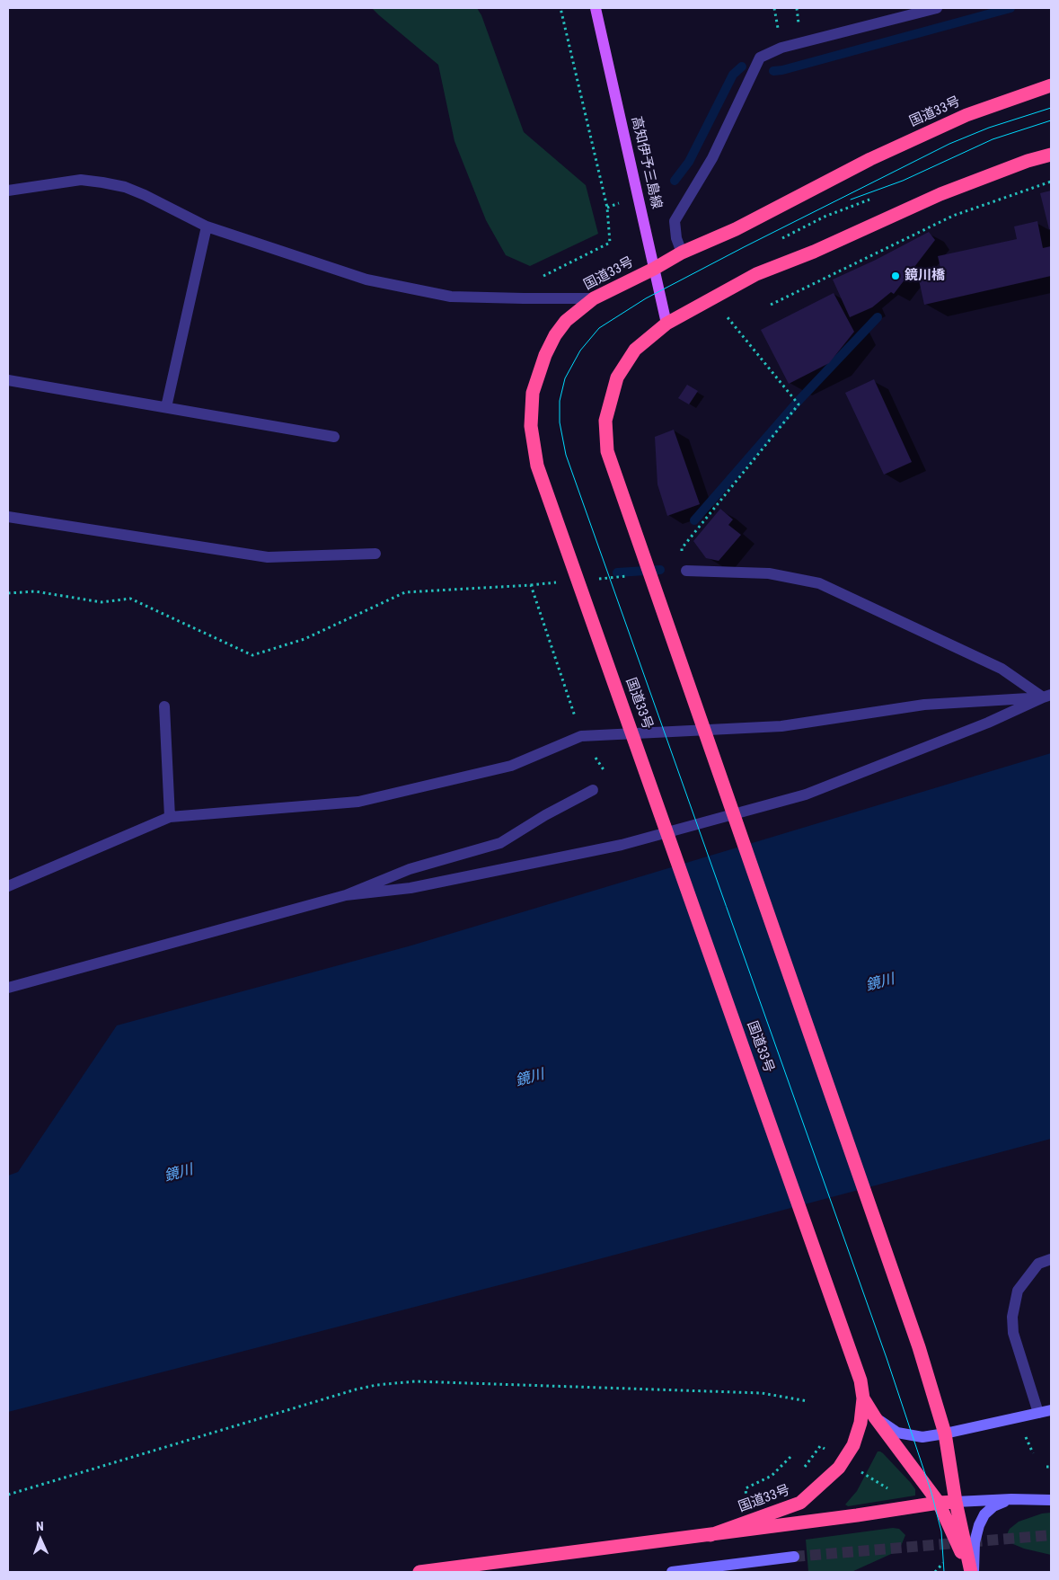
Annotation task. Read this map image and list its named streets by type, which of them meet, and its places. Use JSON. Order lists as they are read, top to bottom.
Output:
{
  "streets": {
    "highway": ["国道33号"],
    "main road": ["高知伊予三島線"]
  },
  "crossings": [
    ["国道33号", "高知伊予三島線"]
  ],
  "water": ["鏡川"],
  "places": ["鏡川橋"],
  "north": "top"
}
